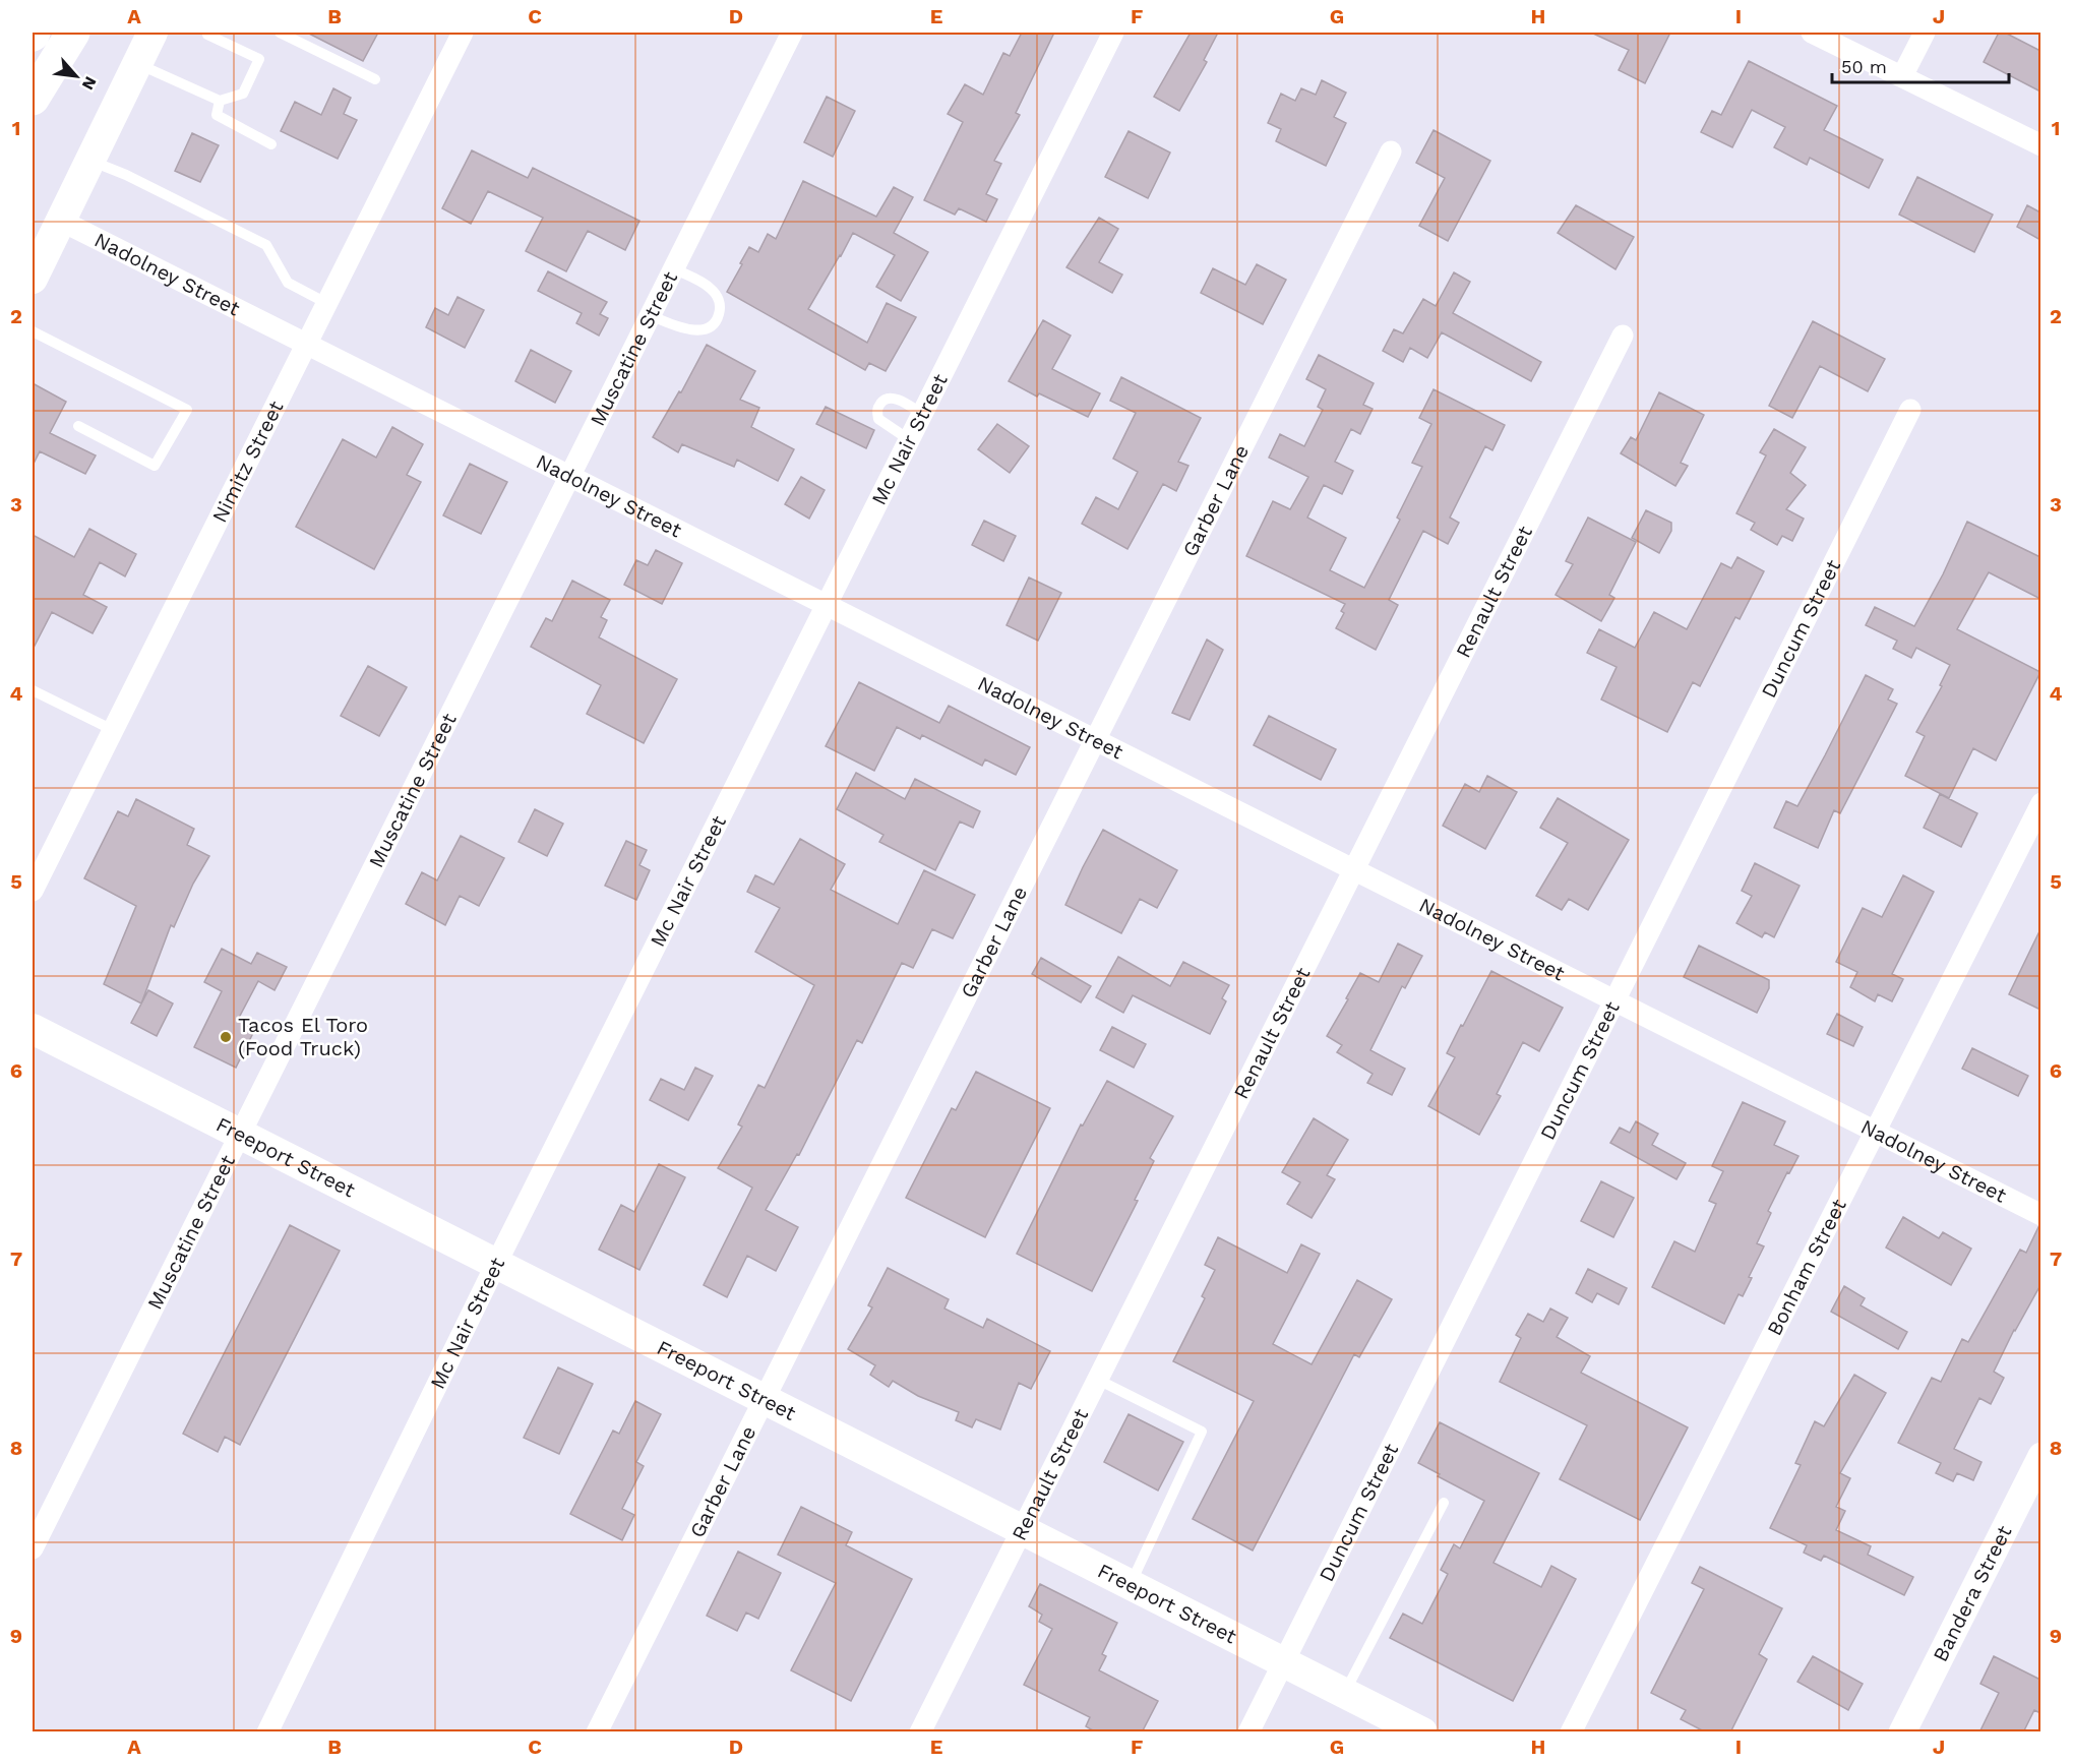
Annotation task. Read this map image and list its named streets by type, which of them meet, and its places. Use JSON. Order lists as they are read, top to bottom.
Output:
{
  "streets": {
    "main road": ["Freeport Street"],
    "street": [
      "Nadolney Street",
      "Muscatine Street",
      "Mc Nair Street",
      "Nimitz Street",
      "Garber Lane",
      "Renault Street",
      "Duncum Street",
      "Bonham Street",
      "Bandera Street"
    ]
  },
  "crossings": [
    ["Nadolney Street", "Muscatine Street"],
    ["Nadolney Street", "Mc Nair Street"],
    ["Nadolney Street", "Nimitz Street"],
    ["Nadolney Street", "Garber Lane"],
    ["Nadolney Street", "Renault Street"],
    ["Nadolney Street", "Duncum Street"],
    ["Nadolney Street", "Bonham Street"],
    ["Muscatine Street", "Freeport Street"],
    ["Mc Nair Street", "Freeport Street"],
    ["Garber Lane", "Freeport Street"],
    ["Renault Street", "Freeport Street"],
    ["Duncum Street", "Freeport Street"]
  ],
  "places": ["Tacos El Toro (Food Truck)"],
  "scale_bar": "50 m",
  "north": "bottom right",
  "grid": {
    "columns": [
      "A",
      "B",
      "C",
      "D",
      "E",
      "F",
      "G",
      "H",
      "I",
      "J"
    ],
    "rows": [
      "1",
      "2",
      "3",
      "4",
      "5",
      "6",
      "7",
      "8",
      "9"
    ]
  }
}
